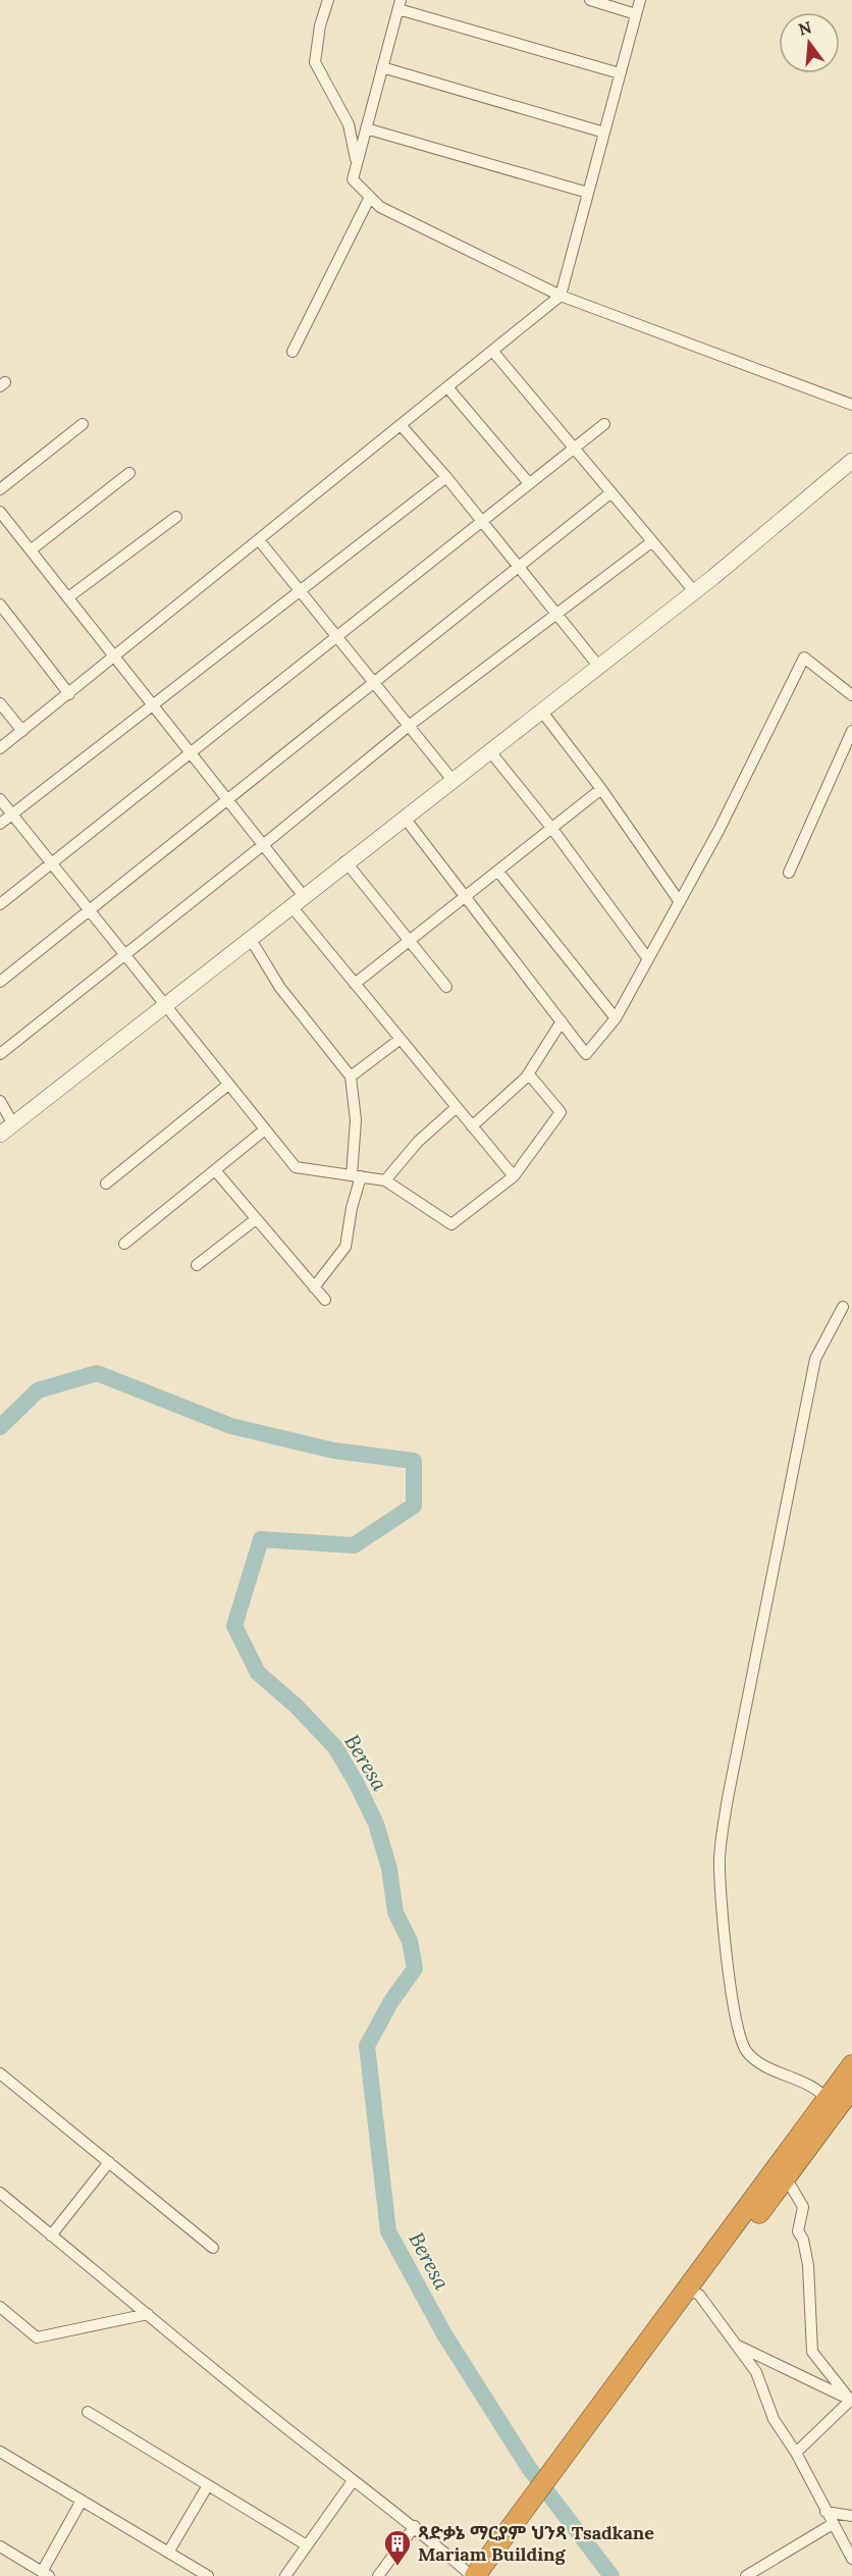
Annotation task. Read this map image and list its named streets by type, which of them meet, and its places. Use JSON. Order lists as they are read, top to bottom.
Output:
{
  "water": ["Beresa"],
  "places": {
    "building": ["ጻድቃኔ ማርያም ህንጻ Tsadkane Mariam Building"]
  },
  "north": "top"
}
